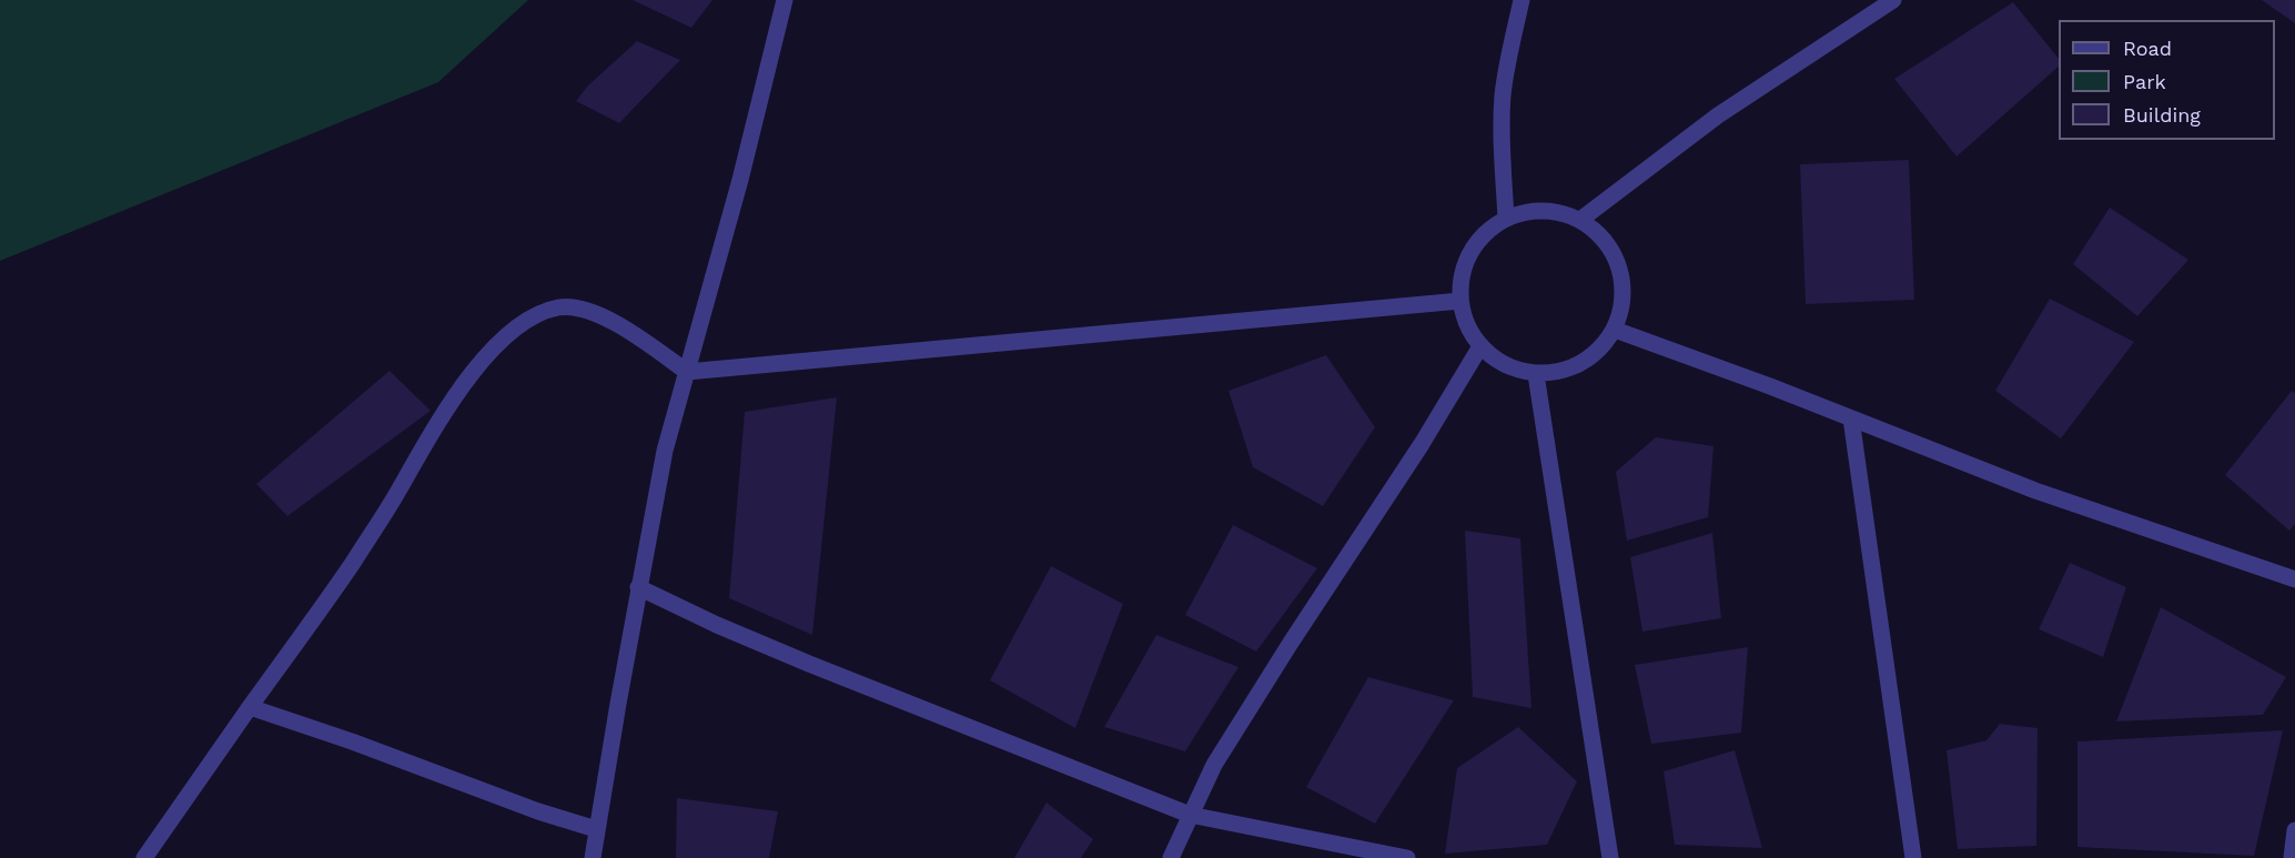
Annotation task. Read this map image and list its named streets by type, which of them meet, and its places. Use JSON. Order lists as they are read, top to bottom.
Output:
{
  "legend": ["Road", "Park", "Building"]
}
